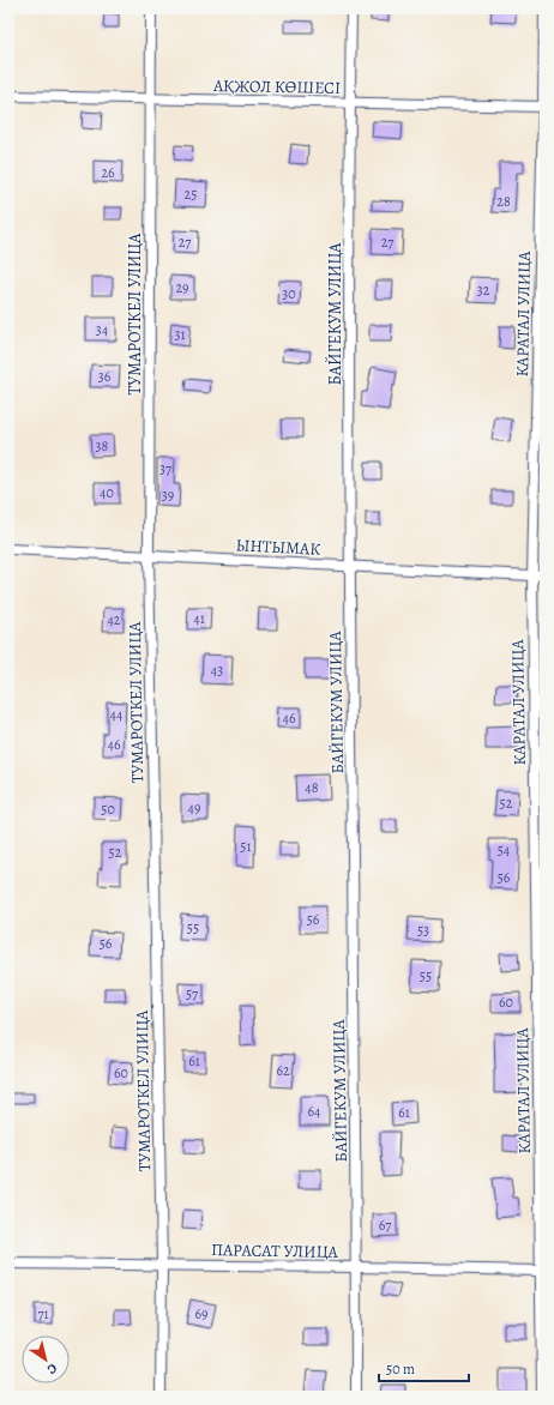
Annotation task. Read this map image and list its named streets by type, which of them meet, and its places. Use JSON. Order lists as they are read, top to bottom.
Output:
{
  "streets": {
    "street": [
      "АҚЖОЛ КӨШЕСІ",
      "ТУМАРОТКЕЛ УЛИЦА",
      "БАЙГЕКУМ УЛИЦА",
      "КАРАТАЛ УЛИЦА",
      "ЫНТЫМАК",
      "ПАРАСАТ УЛИЦА"
    ]
  },
  "crossings": [
    ["АҚЖОЛ КӨШЕСІ", "ТУМАРОТКЕЛ УЛИЦА"],
    ["АҚЖОЛ КӨШЕСІ", "БАЙГЕКУМ УЛИЦА"],
    ["АҚЖОЛ КӨШЕСІ", "КАРАТАЛ УЛИЦА"],
    ["ТУМАРОТКЕЛ УЛИЦА", "ЫНТЫМАК"],
    ["ТУМАРОТКЕЛ УЛИЦА", "ПАРАСАТ УЛИЦА"],
    ["БАЙГЕКУМ УЛИЦА", "ЫНТЫМАК"],
    ["БАЙГЕКУМ УЛИЦА", "ПАРАСАТ УЛИЦА"],
    ["КАРАТАЛ УЛИЦА", "ЫНТЫМАК"],
    ["КАРАТАЛ УЛИЦА", "ПАРАСАТ УЛИЦА"]
  ],
  "house_numbers": [
    "26",
    "25",
    "28",
    "27",
    "27",
    "29",
    "32",
    "30",
    "34",
    "31",
    "36",
    "38",
    "37",
    "40",
    "39",
    "41",
    "42",
    "43",
    "44",
    "46",
    "46",
    "48",
    "52",
    "49",
    "50",
    "51",
    "54",
    "52",
    "56",
    "56",
    "55",
    "53",
    "56",
    "55",
    "57",
    "60",
    "61",
    "62",
    "60",
    "64",
    "61",
    "67",
    "71",
    "69"
  ],
  "scale_bar": "50 m",
  "north": "bottom right"
}
